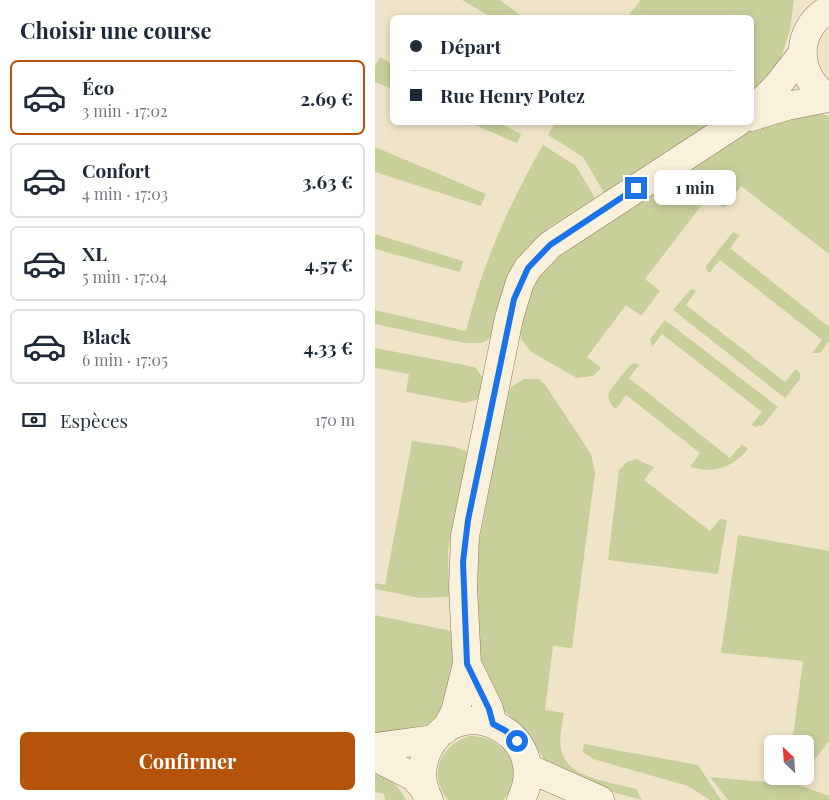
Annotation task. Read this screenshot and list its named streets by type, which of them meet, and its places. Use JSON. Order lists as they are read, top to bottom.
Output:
{
  "north": "top left",
  "page": {
    "heading": "Choisir une course",
    "banner": ["Départ", "Rue Henry Potez"],
    "list": [
      {
        "name": "Éco",
        "note": "3 min · 17:02",
        "value": "2.69 €"
      },
      {
        "name": "Confort",
        "note": "4 min · 17:03",
        "value": "3.63 €"
      },
      {
        "name": "XL",
        "note": "5 min · 17:04",
        "value": "4.57 €"
      },
      {
        "name": "Black",
        "note": "6 min · 17:05",
        "value": "4.33 €"
      }
    ],
    "bubble": "1 min",
    "pay": ["Espèces", "170 m"],
    "buttons": "Confirmer"
  }
}
